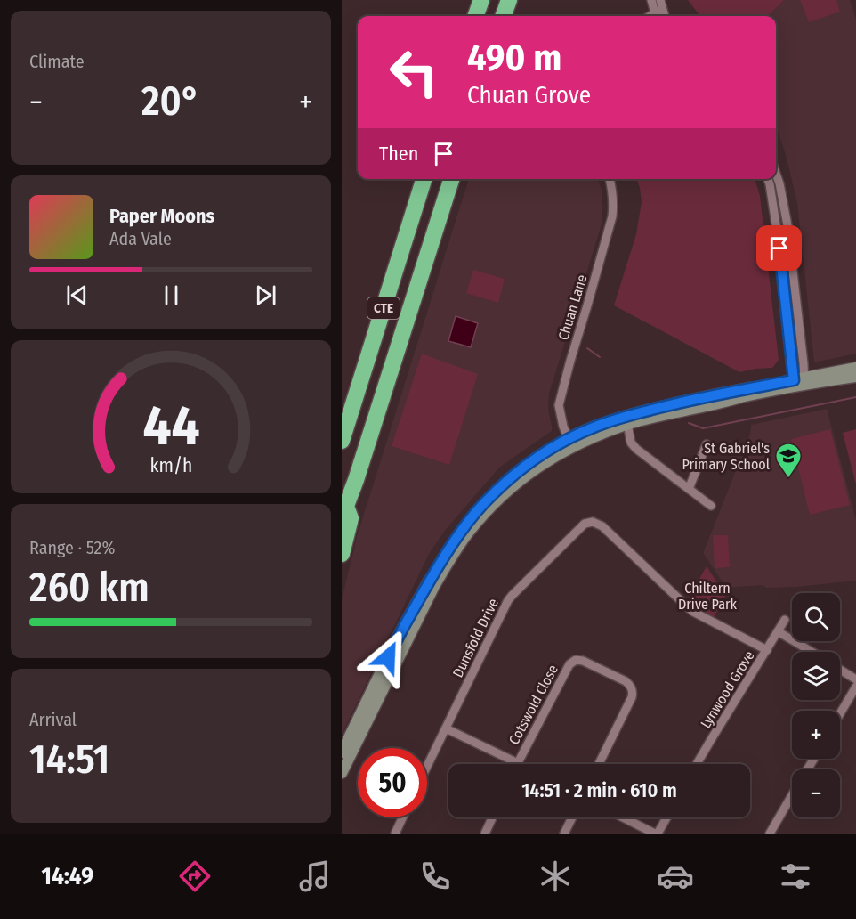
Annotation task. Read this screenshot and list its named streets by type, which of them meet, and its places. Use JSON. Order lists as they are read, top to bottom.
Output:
{
  "streets": {
    "highway": ["CTE"],
    "street": [
      "Chuan Lane",
      "Dunsfold Drive",
      "Lynwood Grove",
      "Cotswold Close"
    ]
  },
  "crossings": [
    ["Dunsfold Drive", "Lynwood Grove"],
    ["Dunsfold Drive", "Cotswold Close"]
  ],
  "parks": ["Chiltern Drive Park"],
  "places": {
    "school or university": ["St Gabriel's Primary School"]
  },
  "page": {
    "tile": [
      "Climate",
      ["Range · 52%", "260 km"],
      ["Arrival", "14:51"]
    ],
    "turn": ["490 m", "Chuan Grove"],
    "heat": ["−", "20°", "+"],
    "then": "Then",
    "song": ["Paper Moons", "Ada Vale"],
    "map_buttons": ["+", "−"],
    "limit": "50",
    "trip": "14:51 · 2 min · 610 m",
    "tabs": "14:49",
    "gauge": ["44", "km/h"]
  }
}
